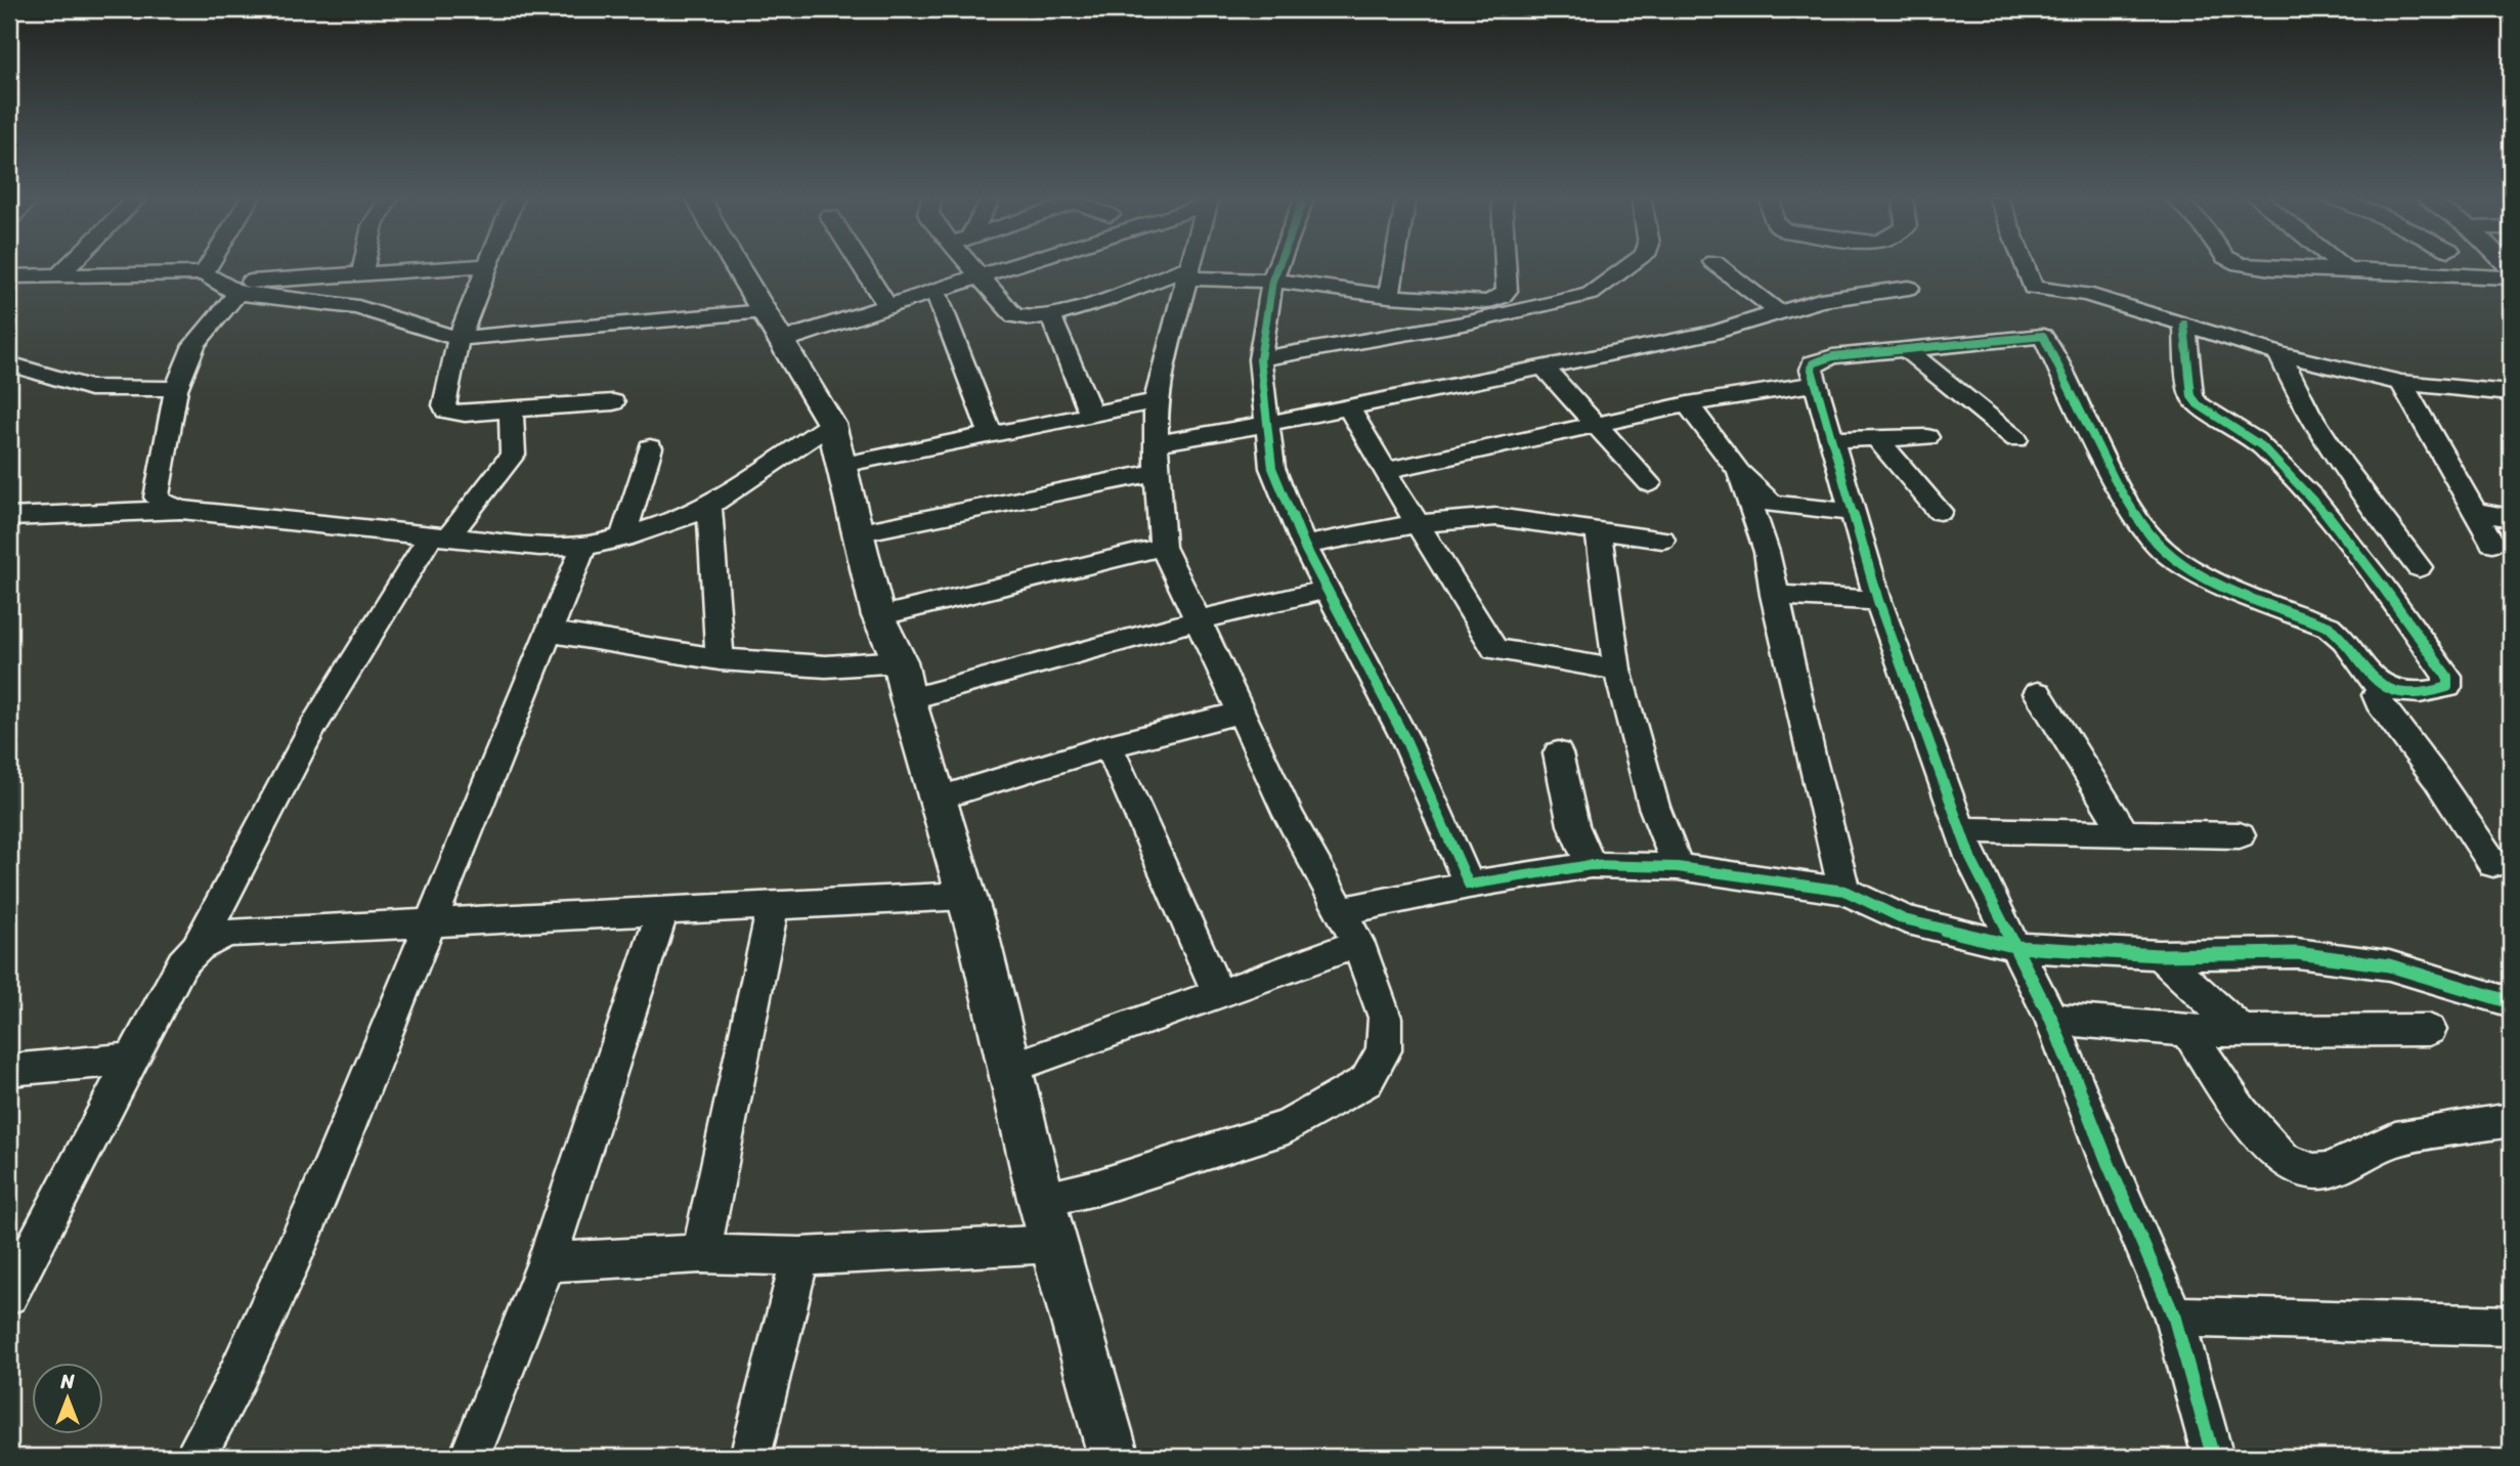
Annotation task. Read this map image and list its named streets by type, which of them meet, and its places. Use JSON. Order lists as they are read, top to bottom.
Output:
{
  "north": "top"
}
